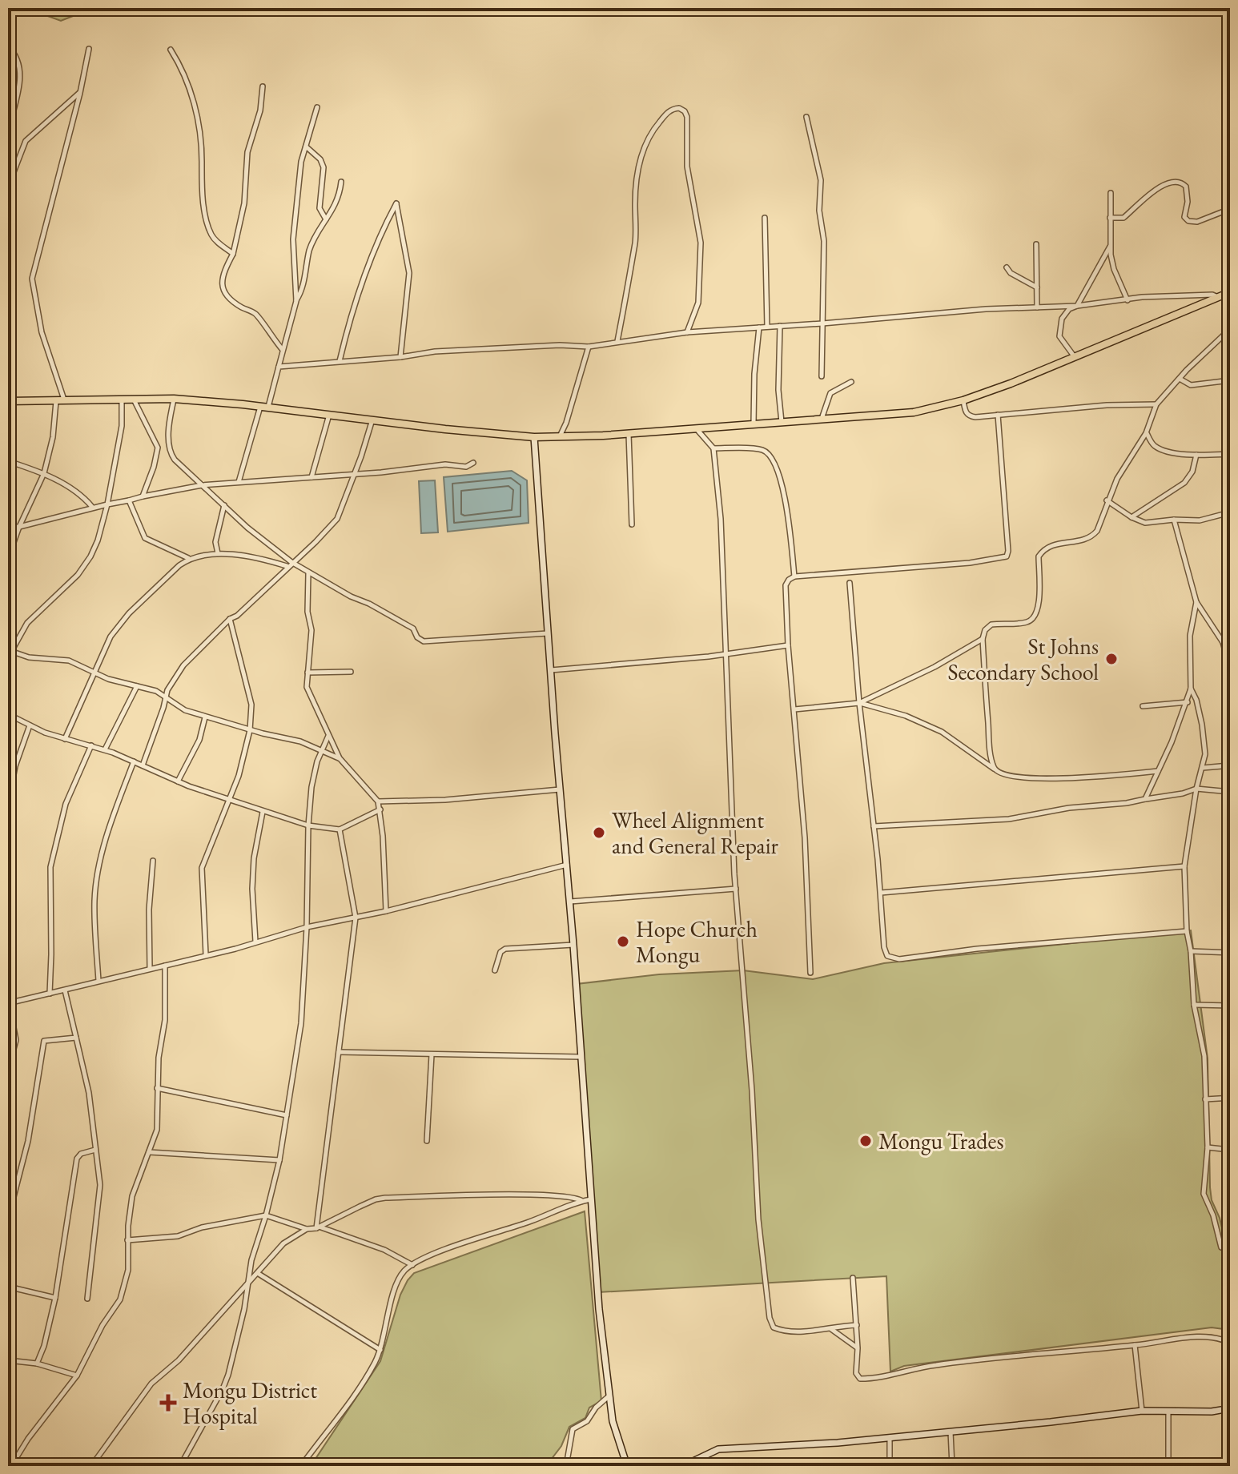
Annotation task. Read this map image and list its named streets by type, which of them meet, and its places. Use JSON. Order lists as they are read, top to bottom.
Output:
{
  "places": {
    "other": [
      "St Johns Secondary School",
      "Wheel Alignment and General Repair",
      "Hope Church Mongu",
      "Mongu Trades"
    ],
    "health": ["Mongu District Hospital"]
  }
}
